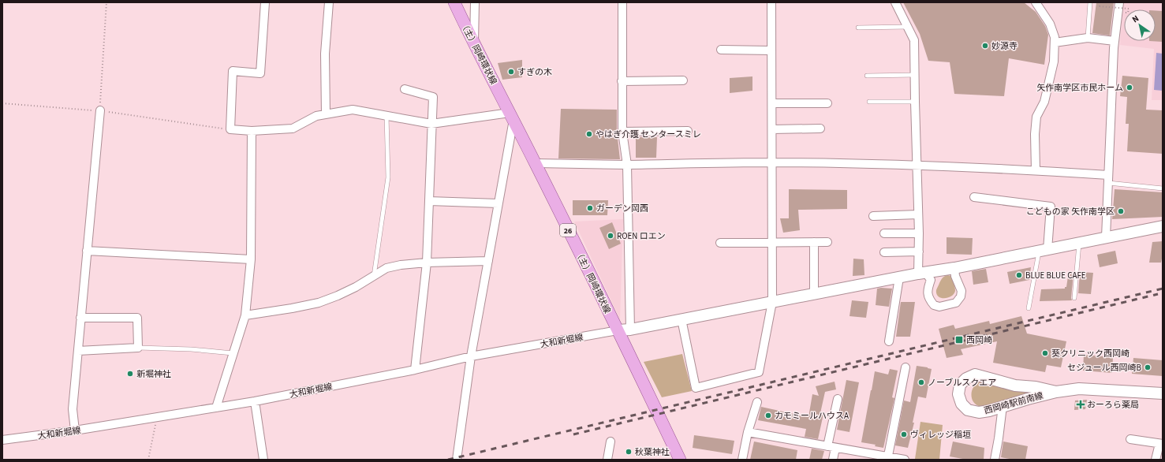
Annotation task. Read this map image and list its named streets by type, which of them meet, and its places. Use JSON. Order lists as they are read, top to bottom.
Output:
{
  "streets": {
    "main road": ["（主）岡崎環状線", "26"],
    "street": ["大和新堀線", "西岡崎駅前南線"]
  },
  "crossings": [
    ["（主）岡崎環状線", "大和新堀線"]
  ],
  "places": {
    "other": [
      "妙源寺",
      "すぎの木",
      "矢作南学区市民ホーム",
      "やはぎ介護 センタースミレ",
      "ガーデン岡西",
      "こどもの家 矢作南学区",
      "ROEN ロエン",
      "BLUE BLUE CAFE",
      "葵クリニック西岡崎",
      "セジュール西岡崎B",
      "新堀神社",
      "ノーブルスクエア",
      "カモミールハウスA",
      "ヴィレッジ稲垣",
      "秋葉神社"
    ],
    "transit": ["西岡崎"],
    "health": ["おーろら薬局"]
  },
  "north": "top left"
}
